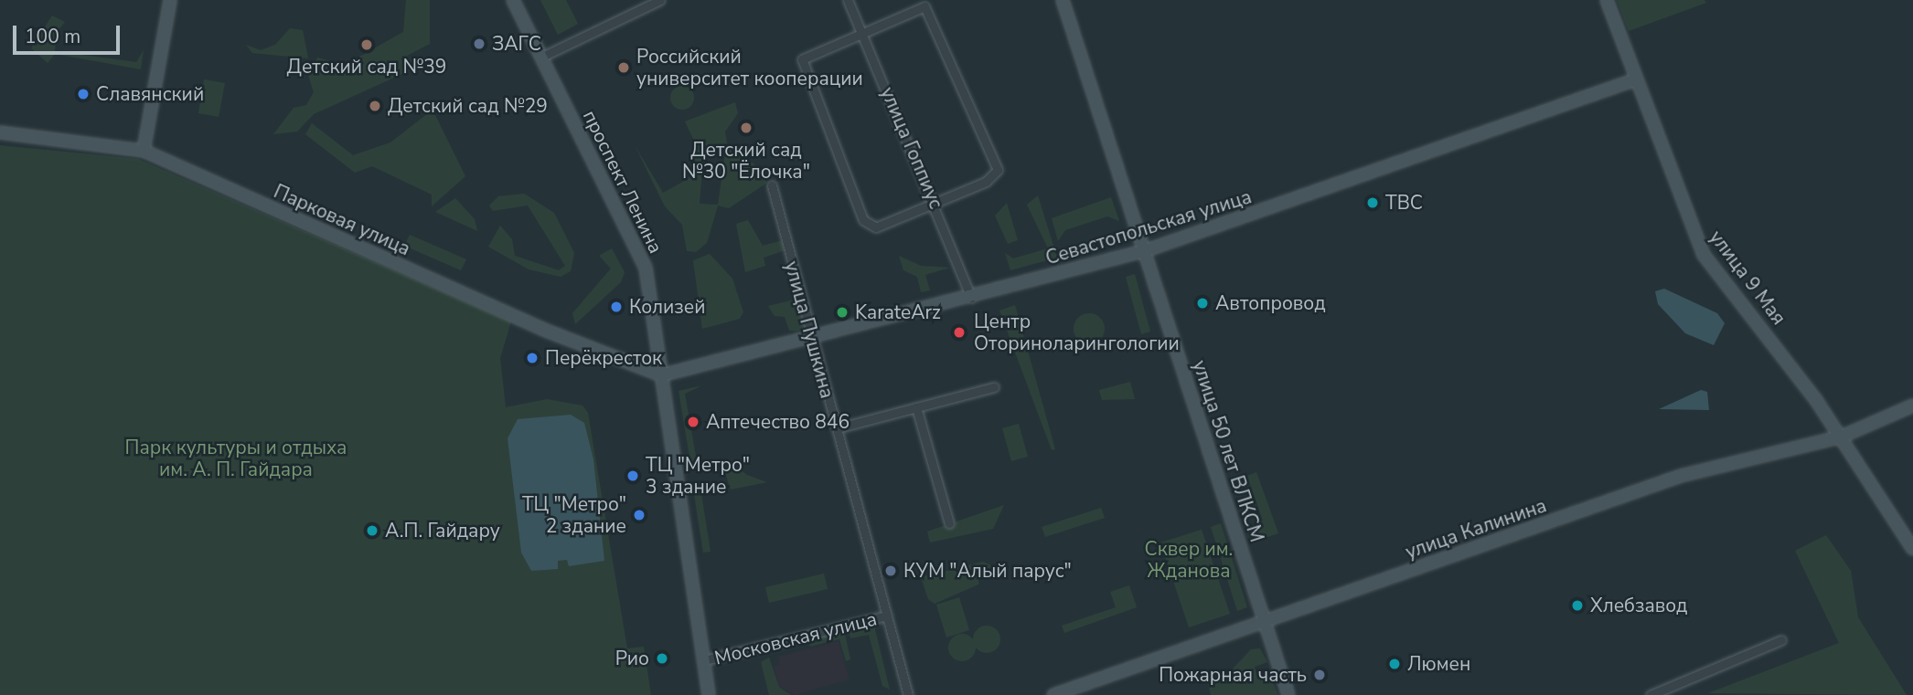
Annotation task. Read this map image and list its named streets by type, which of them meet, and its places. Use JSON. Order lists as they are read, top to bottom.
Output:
{
  "streets": {
    "street": [
      "улица Гоппиус",
      "проспект Ленина",
      "Парковая улица",
      "Севастопольская улица",
      "улица 9 Мая",
      "улица Пушкина",
      "улица 50 лет ВЛКСМ",
      "улица Калинина",
      "Московская улица"
    ]
  },
  "crossings": [
    ["улица Гоппиус", "Севастопольская улица"],
    ["проспект Ленина", "Парковая улица"],
    ["проспект Ленина", "Севастопольская улица"],
    ["проспект Ленина", "Московская улица"],
    ["Парковая улица", "Севастопольская улица"],
    ["Севастопольская улица", "улица 9 Мая"],
    ["Севастопольская улица", "улица Пушкина"],
    ["Севастопольская улица", "улица 50 лет ВЛКСМ"],
    ["улица 9 Мая", "улица Калинина"],
    ["улица Пушкина", "Московская улица"],
    ["улица 50 лет ВЛКСМ", "улица Калинина"]
  ],
  "parks": ["Парк культуры и отдыха им. А. П. Гайдара", "Сквер им. Жданова"],
  "places": [
    "ЗАГС",
    "Детский сад №39",
    "Российский университет кооперации",
    "Славянский",
    "Детский сад №29",
    "Детский сад №30 \"Ёлочка\"",
    "ТВС",
    "Автопровод",
    "Колизей",
    "KarateArz",
    "Центр Оториноларингологии",
    "Перёкресток",
    "Аптечество 846",
    "ТЦ \"Метро\" 3 здание",
    "ТЦ \"Метро\" 2 здание",
    "А.П. Гайдару",
    "КУМ \"Алый парус\"",
    "Хлебзавод",
    "Рио",
    "Люмен",
    "Пожарная часть"
  ],
  "scale_bar": "100 m"
}
